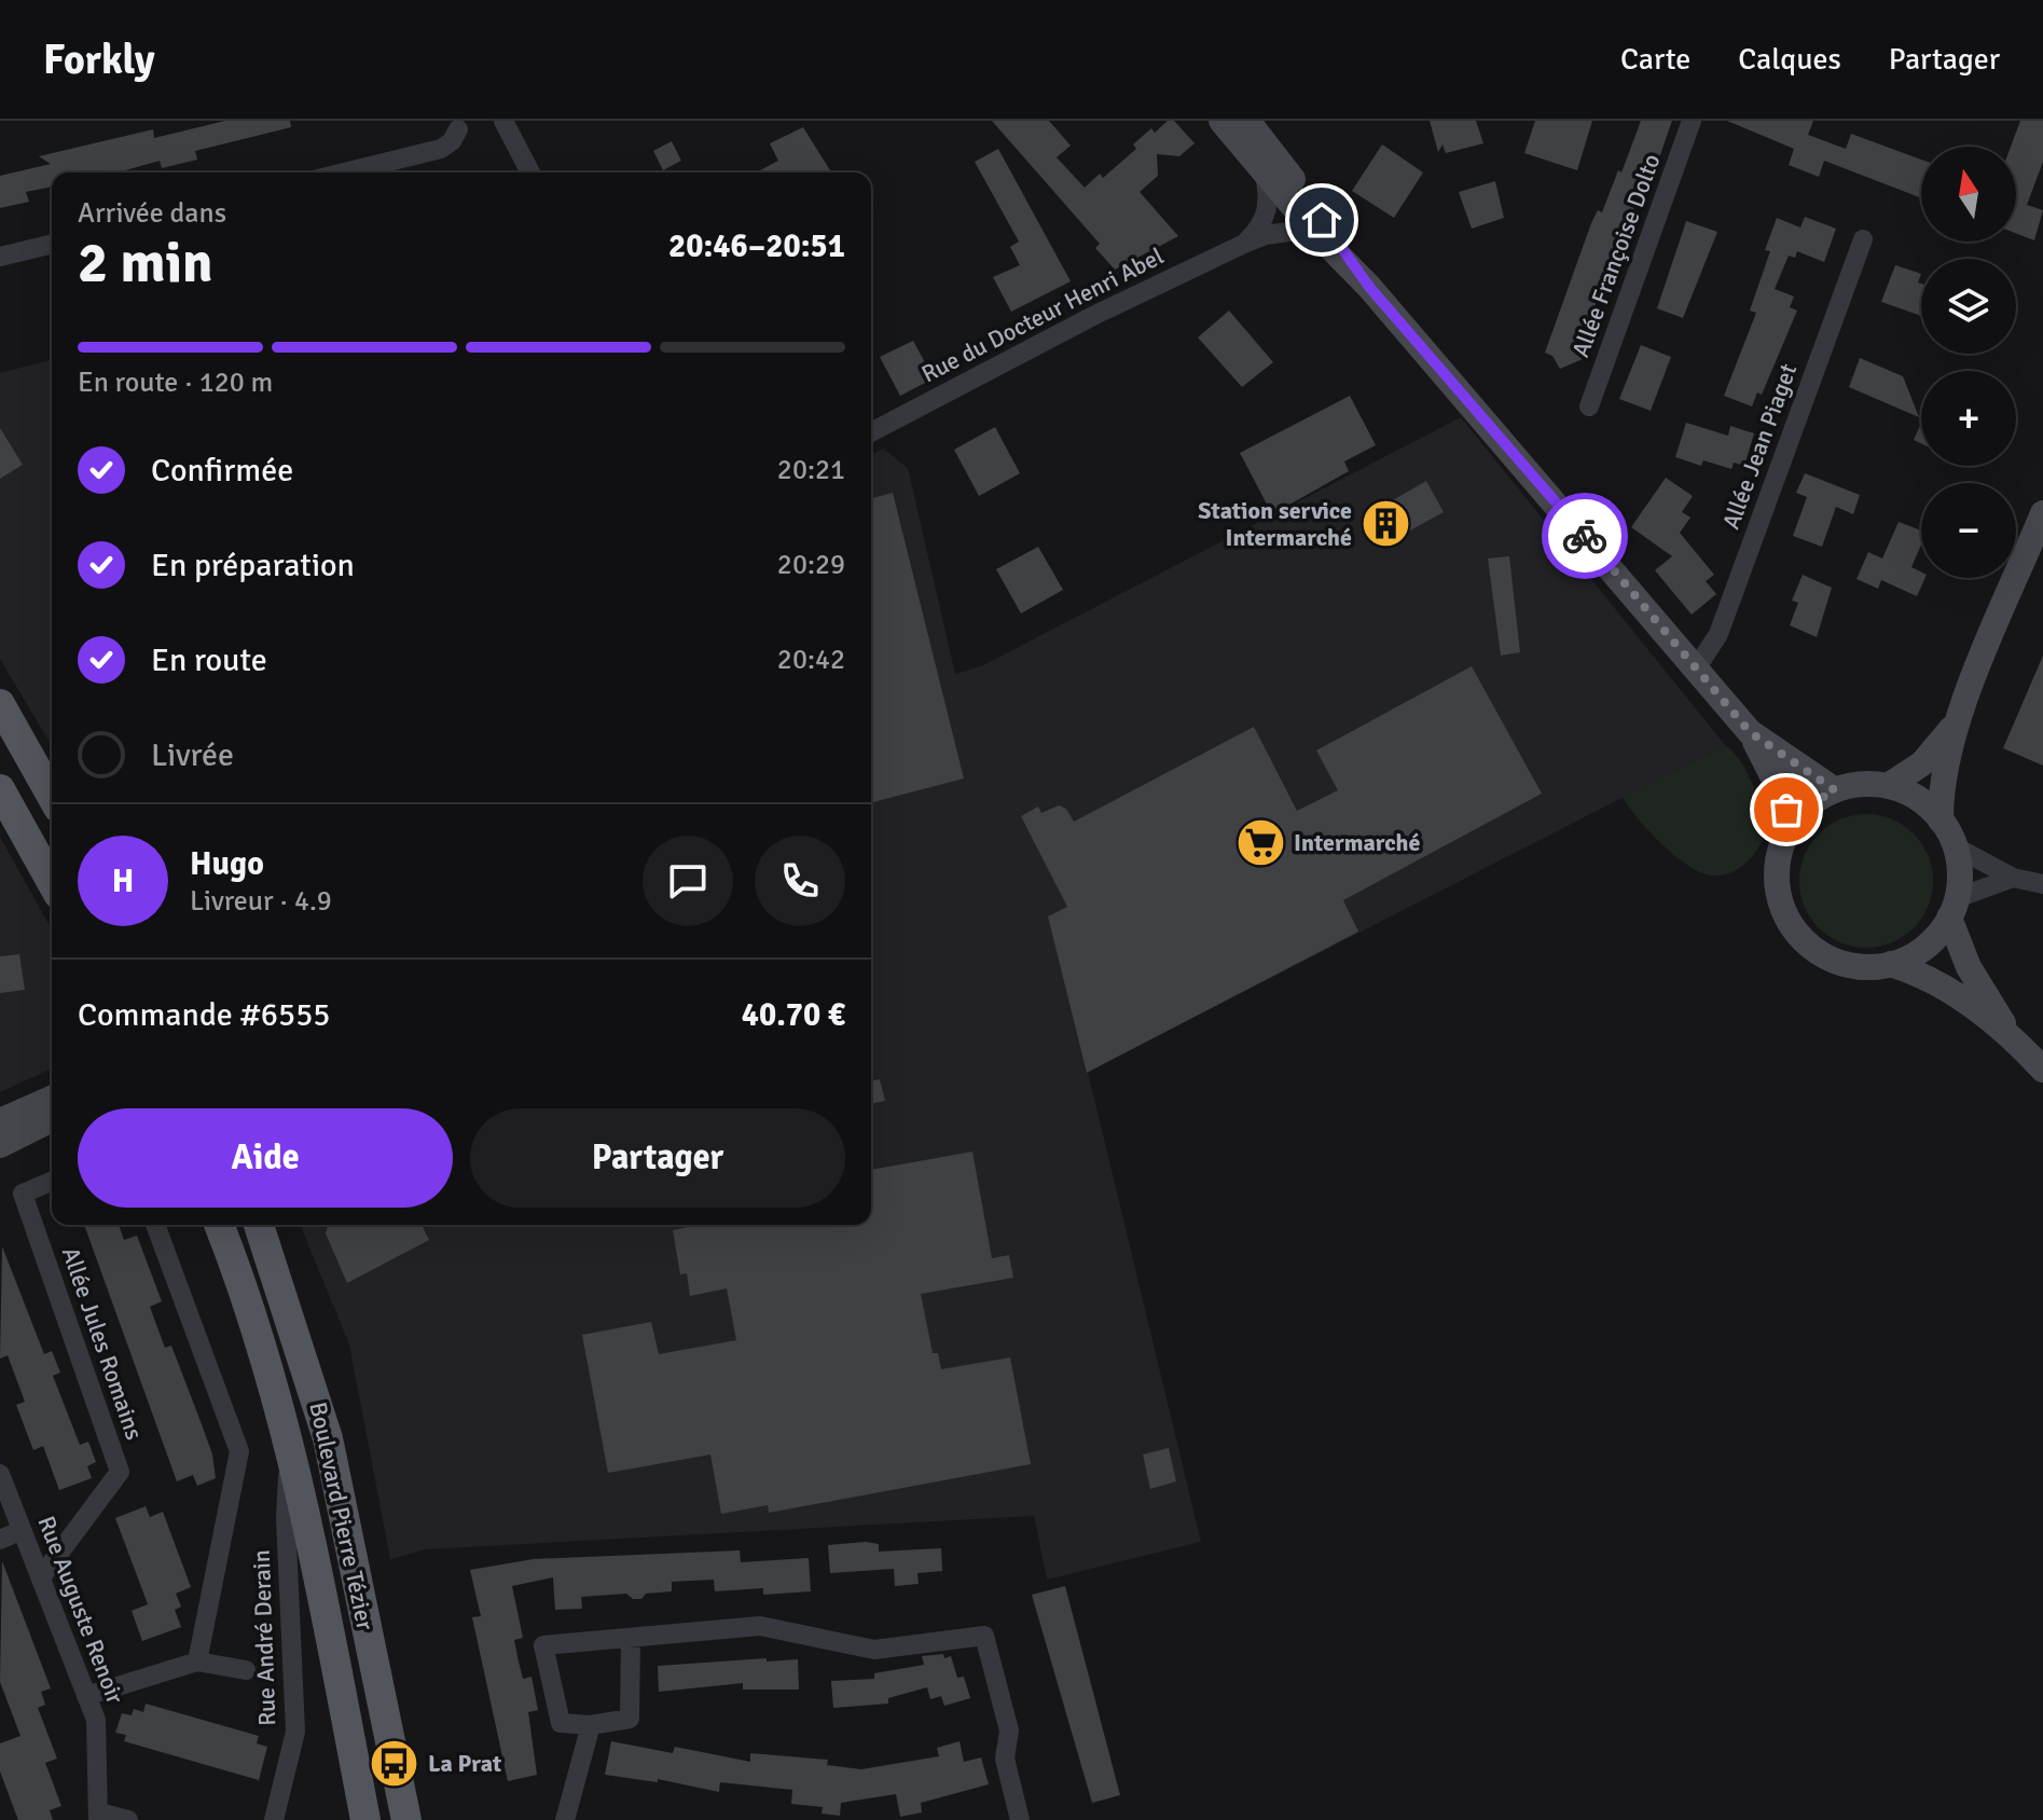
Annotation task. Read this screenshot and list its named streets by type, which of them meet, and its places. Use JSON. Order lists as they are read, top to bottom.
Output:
{
  "streets": {
    "main road": ["Boulevard Pierre Tézier"],
    "street": [
      "Allée Françoise Dolto",
      "Rue du Docteur Henri Abel",
      "Allée Jean Piaget",
      "Allée Jules Romains",
      "Rue Auguste Renoir",
      "Rue André Derain"
    ]
  },
  "crossings": [
    ["Allée Jules Romains", "Rue Auguste Renoir"],
    ["Boulevard Pierre Tézier", "Rue André Derain"]
  ],
  "places": {
    "building": ["Station service Intermarché"],
    "supermarket": ["Intermarché"],
    "bus stop": ["La Prat"]
  },
  "north": "top",
  "page": {
    "header": "Forkly",
    "nav": ["Carte", "Calques", "Partager"],
    "map_buttons": ["+", "−"],
    "heading": ["2 min", "Arrivée dans", "20:46–20:51"],
    "panel": [
      "Hugo",
      "Livreur · 4.9",
      "Commande #6555",
      "40.70 €"
    ],
    "bar": "En route · 120 m",
    "list": [
      ["Confirmée", "20:21"],
      ["En préparation", "20:29"],
      ["En route", "20:42"],
      "Livrée"
    ],
    "round": "H",
    "buttons": ["Aide", "Partager"]
  }
}
